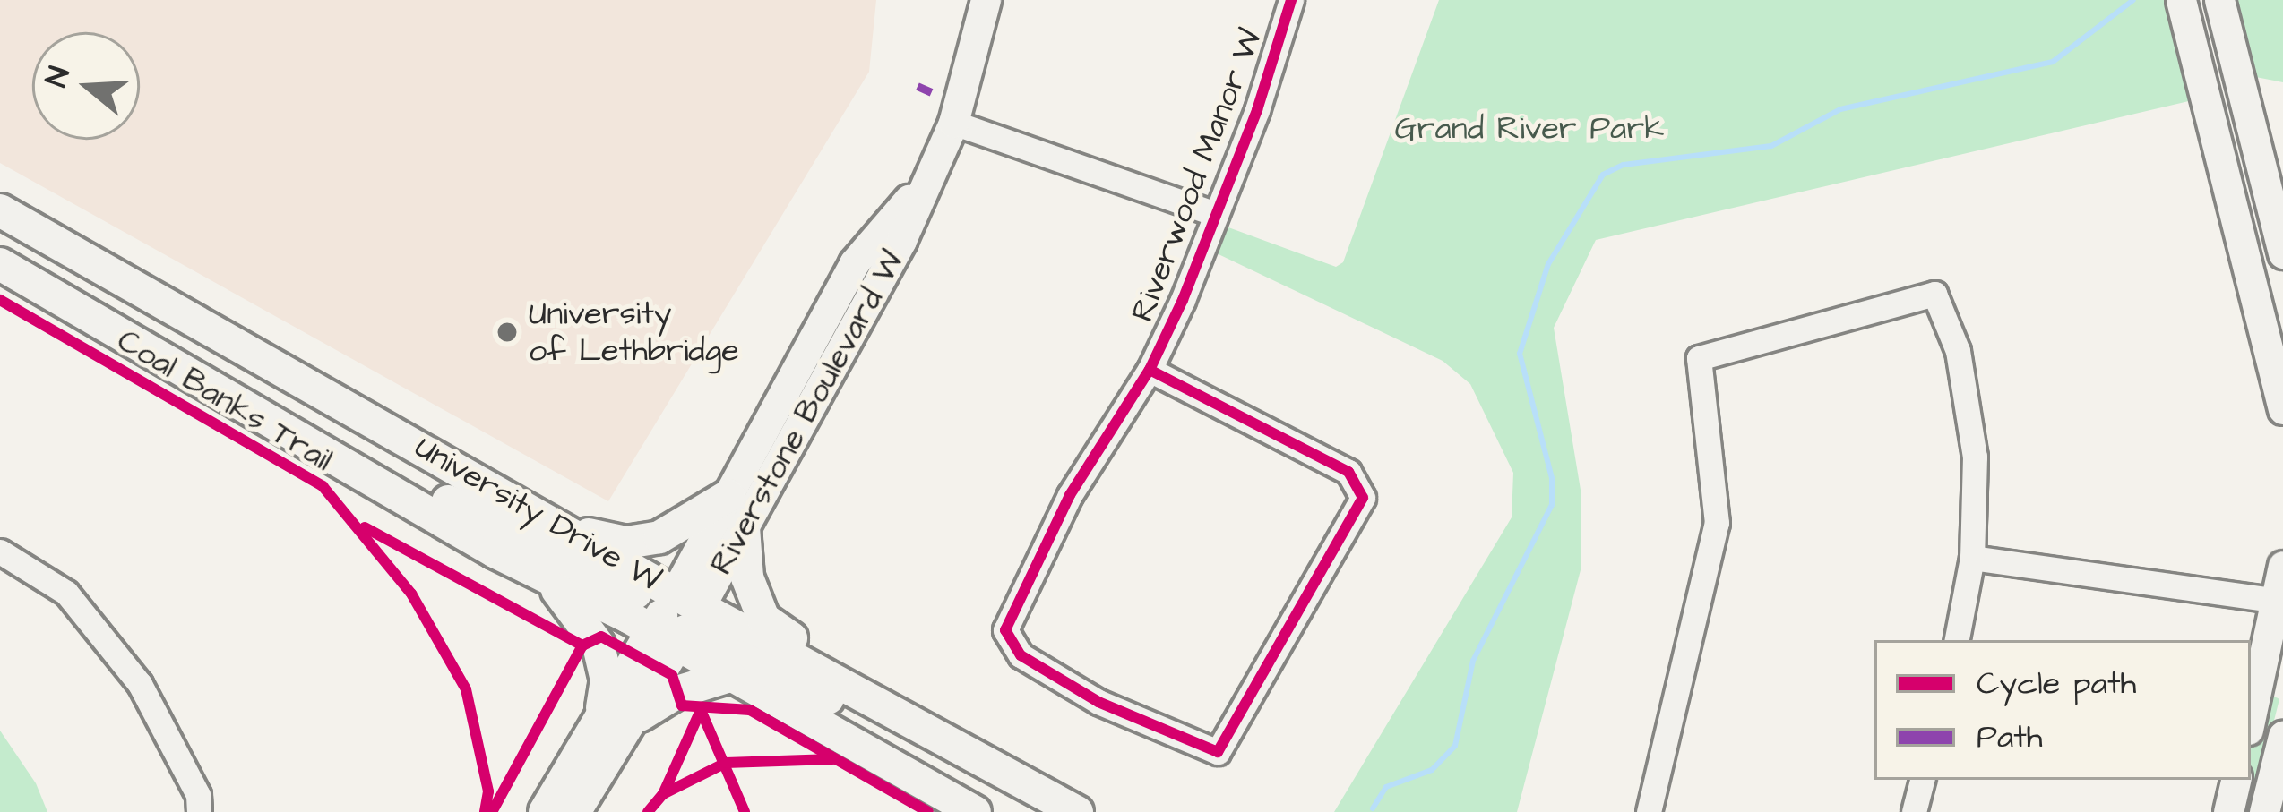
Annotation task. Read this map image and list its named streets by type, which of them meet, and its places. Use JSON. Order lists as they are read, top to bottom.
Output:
{
  "streets": {
    "main road": ["University Drive W"],
    "street": ["Riverwood Manor W", "Riverstone Boulevard W"],
    "cycle path": ["Coal Banks Trail"]
  },
  "crossings": [
    ["Riverwood Manor W", "Riverstone Boulevard W"],
    ["Riverstone Boulevard W", "University Drive W"]
  ],
  "parks": ["Grand River Park"],
  "places": ["University of Lethbridge"],
  "legend": ["Cycle path", "Path"],
  "north": "left"
}
